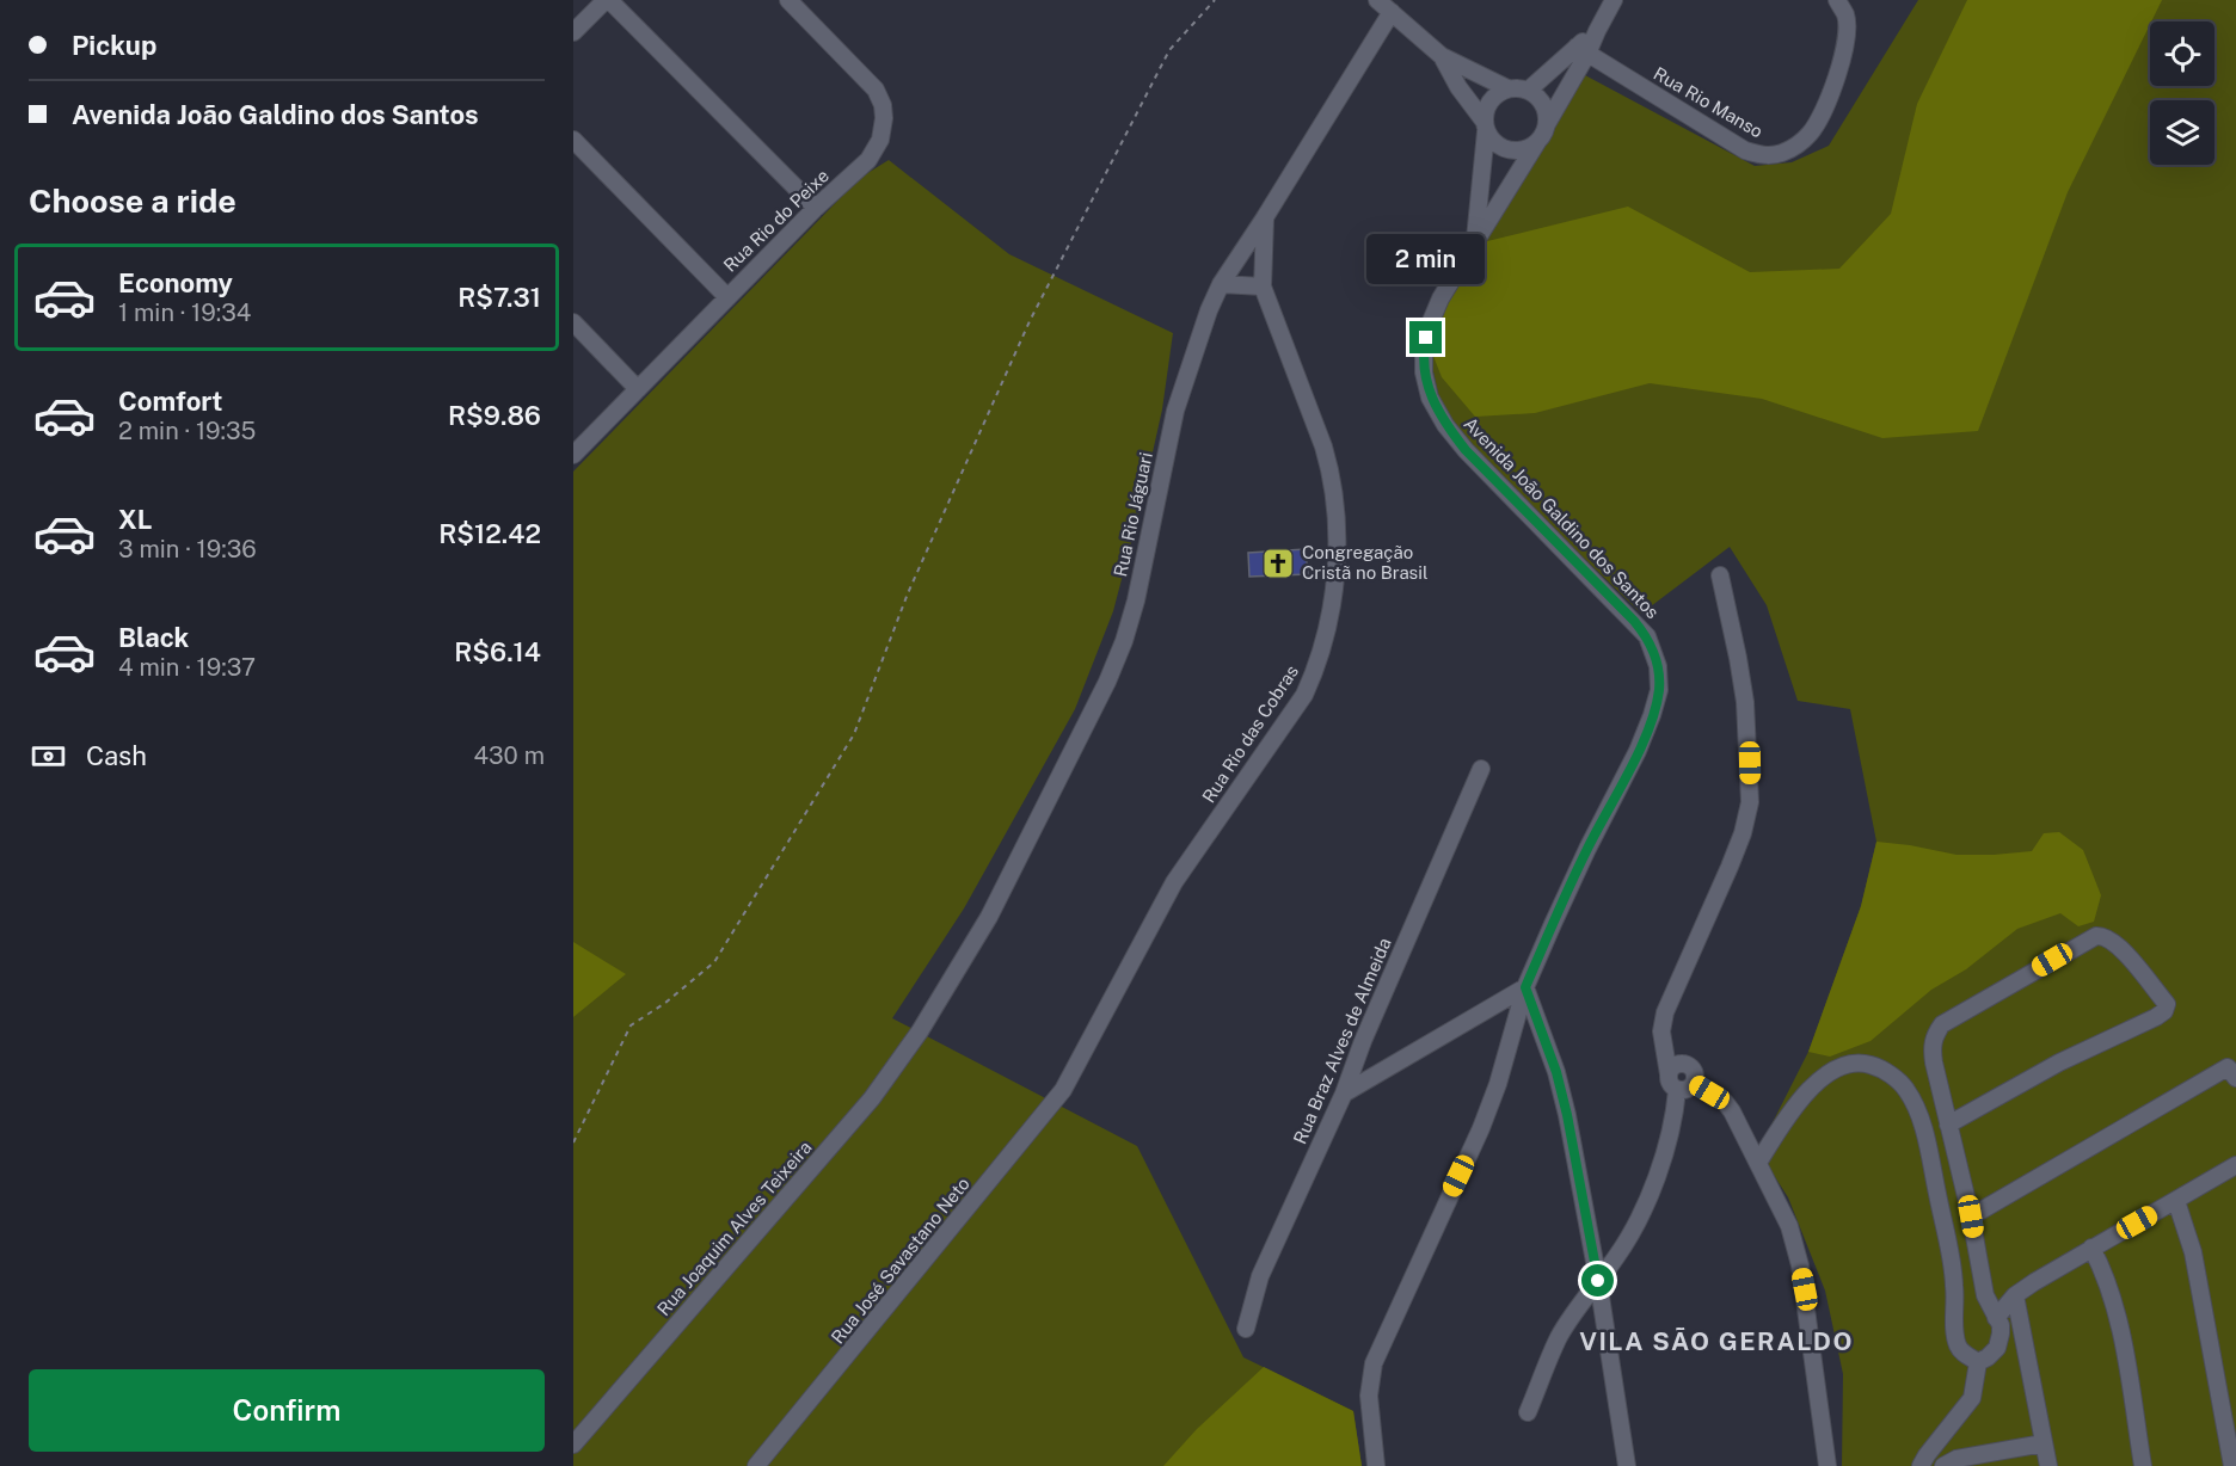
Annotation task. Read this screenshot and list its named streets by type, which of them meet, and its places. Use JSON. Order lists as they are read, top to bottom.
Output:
{
  "streets": {
    "street": [
      "Rua Rio Manso",
      "Rua Rio do Peixe",
      "Rua Rio Jáguari",
      "Avenida João Galdino dos Santos",
      "Rua Rio das Cobras",
      "Rua Braz Alves de Almeida",
      "Rua Joaquim Alves Teixeira",
      "Rua José Savastano Neto"
    ]
  },
  "crossings": [
    ["Rua Rio Jáguari", "Rua Rio das Cobras"],
    ["Rua Rio Jáguari", "Rua Joaquim Alves Teixeira"],
    ["Rua Rio das Cobras", "Rua José Savastano Neto"]
  ],
  "districts": ["VILA SÃO GERALDO"],
  "places": {
    "church": ["Congregação Cristã no Brasil"]
  },
  "page": {
    "banner": ["Pickup", "Avenida João Galdino dos Santos"],
    "heading": "Choose a ride",
    "bubble": "2 min",
    "list": [
      {
        "name": "Economy",
        "note": "1 min · 19:34",
        "value": "R$7.31"
      },
      {
        "name": "Comfort",
        "note": "2 min · 19:35",
        "value": "R$9.86"
      },
      {
        "name": "XL",
        "note": "3 min · 19:36",
        "value": "R$12.42"
      },
      {
        "name": "Black",
        "note": "4 min · 19:37",
        "value": "R$6.14"
      }
    ],
    "pay": ["Cash", "430 m"],
    "buttons": "Confirm"
  }
}
